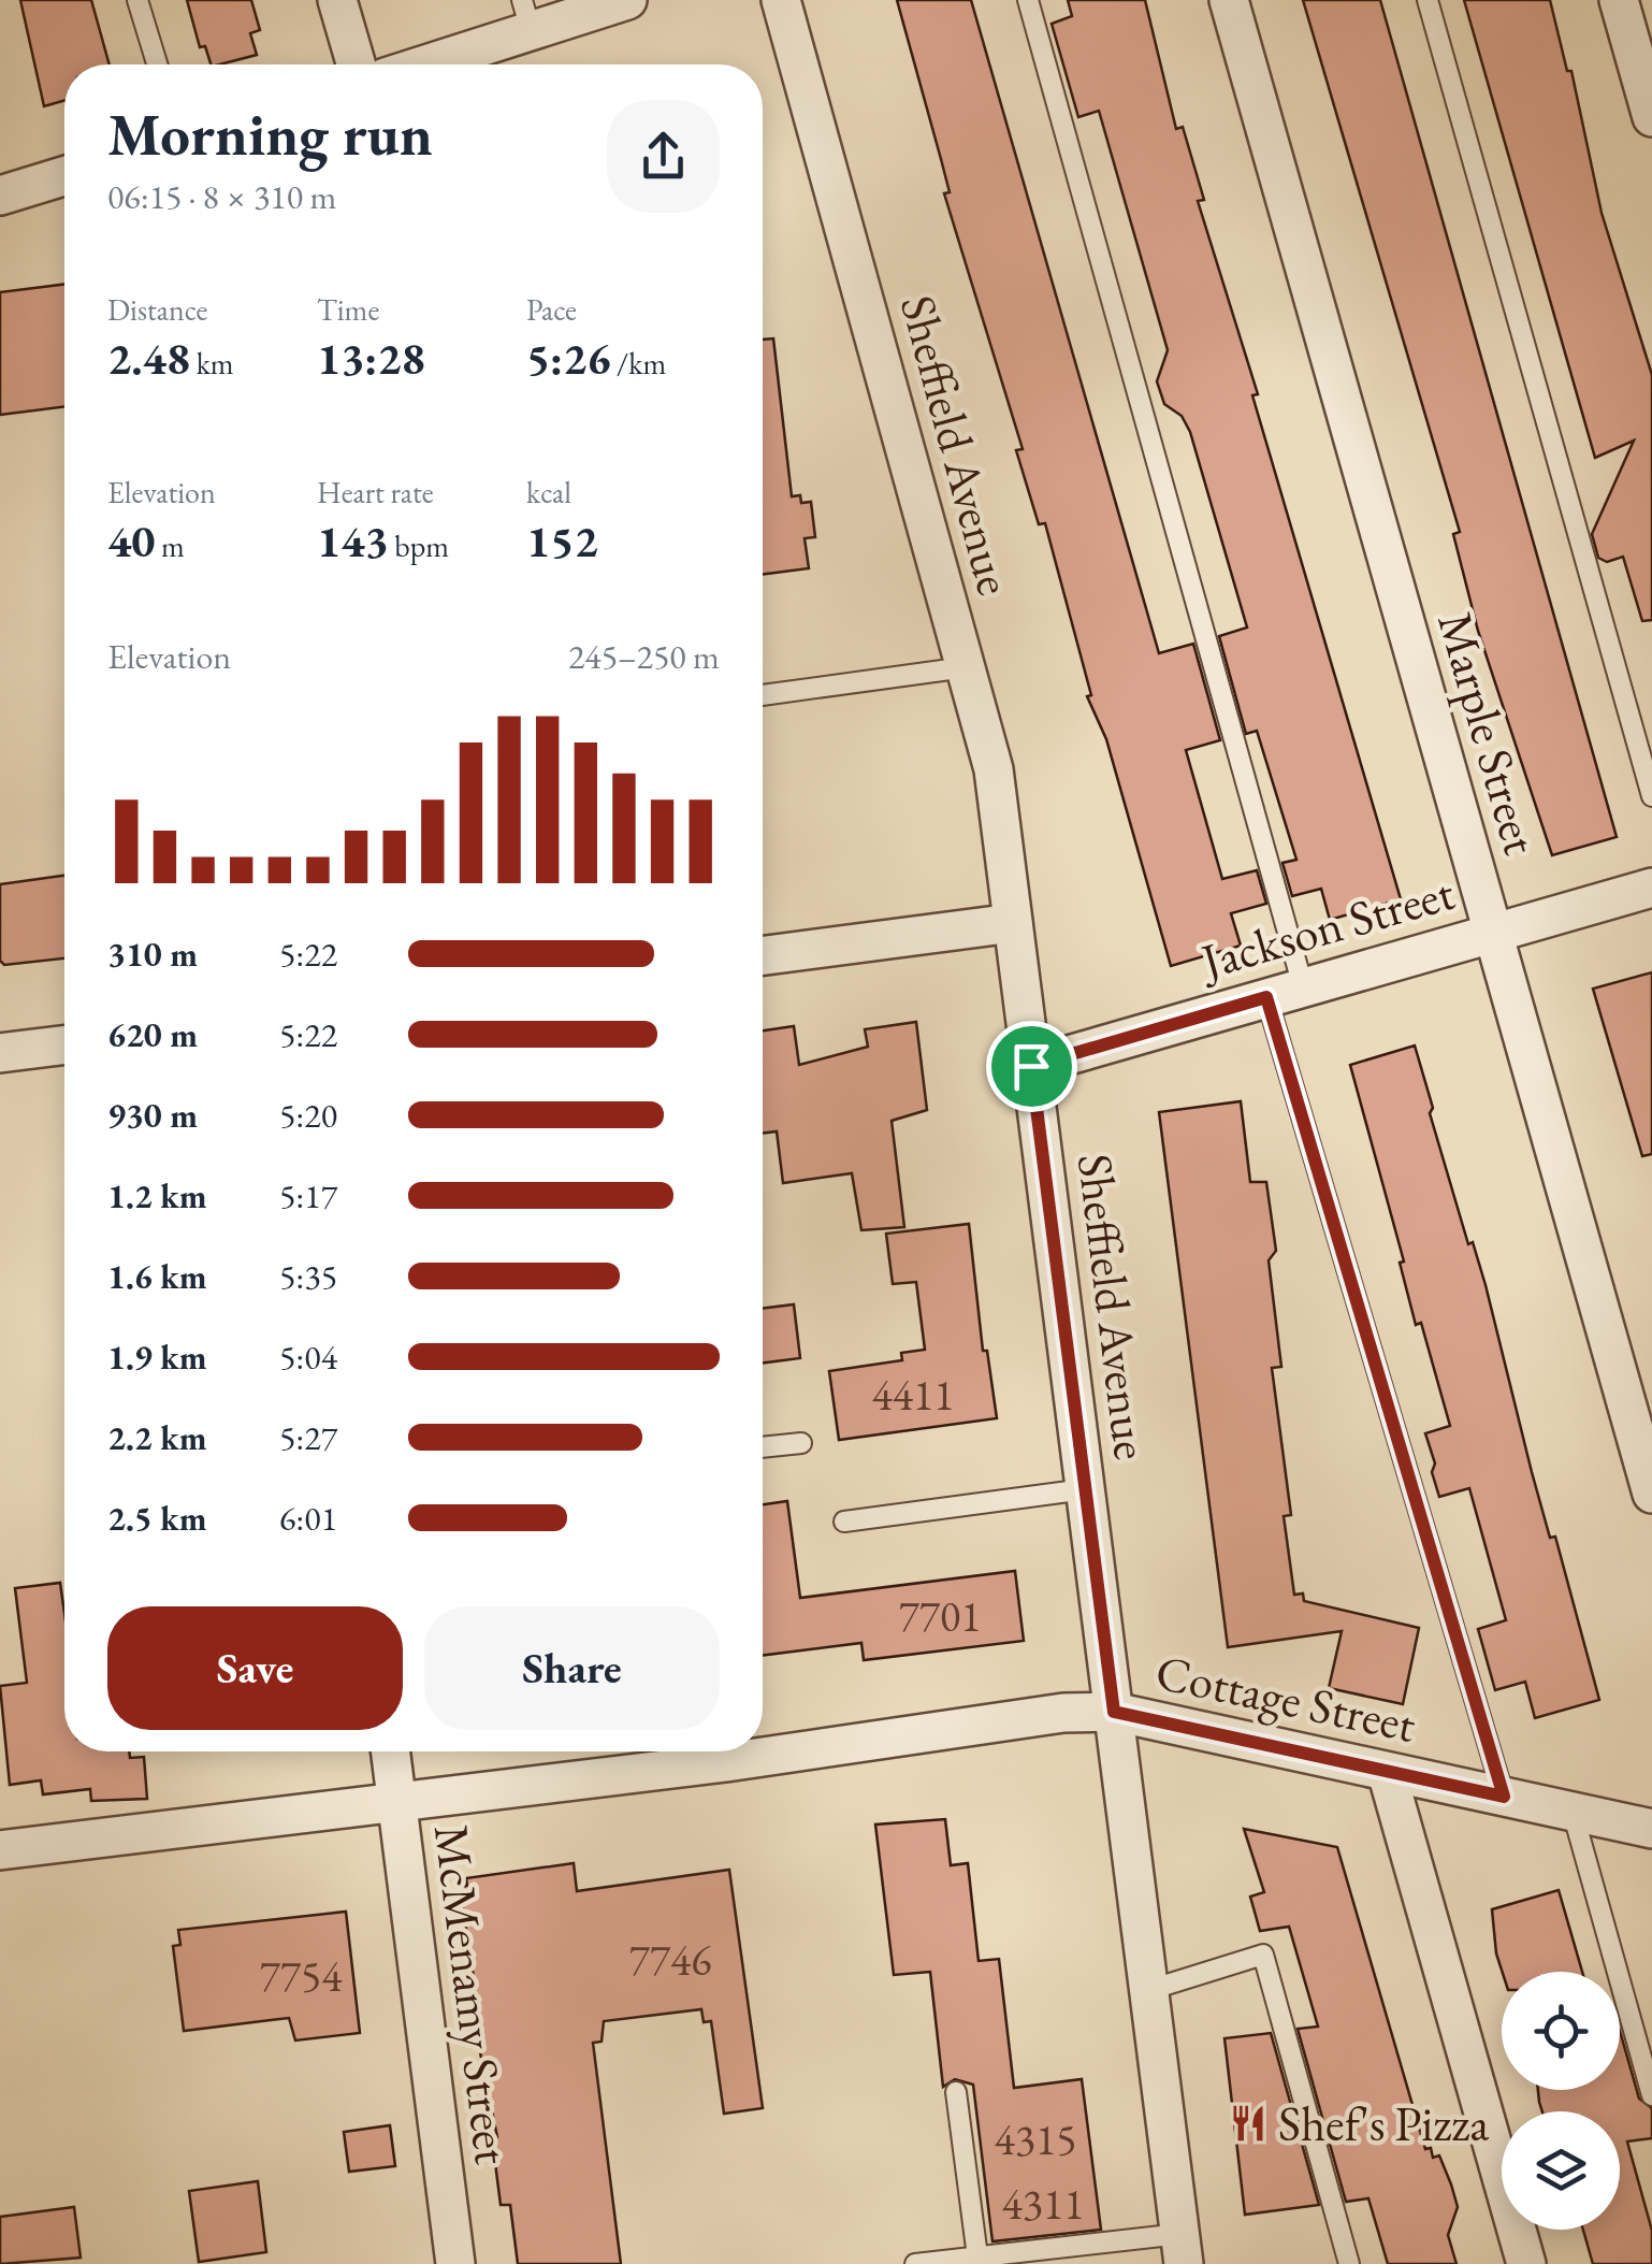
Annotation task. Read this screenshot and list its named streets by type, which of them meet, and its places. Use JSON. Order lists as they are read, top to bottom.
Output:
{
  "streets": {
    "street": [
      "Sheffield Avenue",
      "Marple Street",
      "Jackson Street",
      "Cottage Street",
      "McMenamy Street"
    ]
  },
  "crossings": [
    ["Sheffield Avenue", "Jackson Street"],
    ["Sheffield Avenue", "Cottage Street"],
    ["Marple Street", "Jackson Street"],
    ["Cottage Street", "McMenamy Street"]
  ],
  "places": {
    "restaurant": ["Shef's Pizza"]
  },
  "house_numbers": [
    "4411",
    "7701",
    "7746",
    "7754",
    "4315",
    "4311"
  ],
  "page": {
    "heading": ["Morning run", "06:15 · 8 × 310 m"],
    "stats": [
      ["Distance", "2.48 km"],
      ["Time", "13:28"],
      ["Pace", "5:26 /km"],
      ["Elevation", "40 m"],
      ["Heart rate", "143 bpm"],
      ["kcal", "152"]
    ],
    "chart": ["Elevation", "245–250 m"],
    "list": [
      {
        "name": "310 m",
        "note": "5:22"
      },
      {
        "name": "620 m",
        "note": "5:22"
      },
      {
        "name": "930 m",
        "note": "5:20"
      },
      {
        "name": "1.2 km",
        "note": "5:17"
      },
      {
        "name": "1.6 km",
        "note": "5:35"
      },
      {
        "name": "1.9 km",
        "note": "5:04"
      },
      {
        "name": "2.2 km",
        "note": "5:27"
      },
      {
        "name": "2.5 km",
        "note": "6:01"
      }
    ],
    "buttons": ["Save", "Share"]
  }
}
